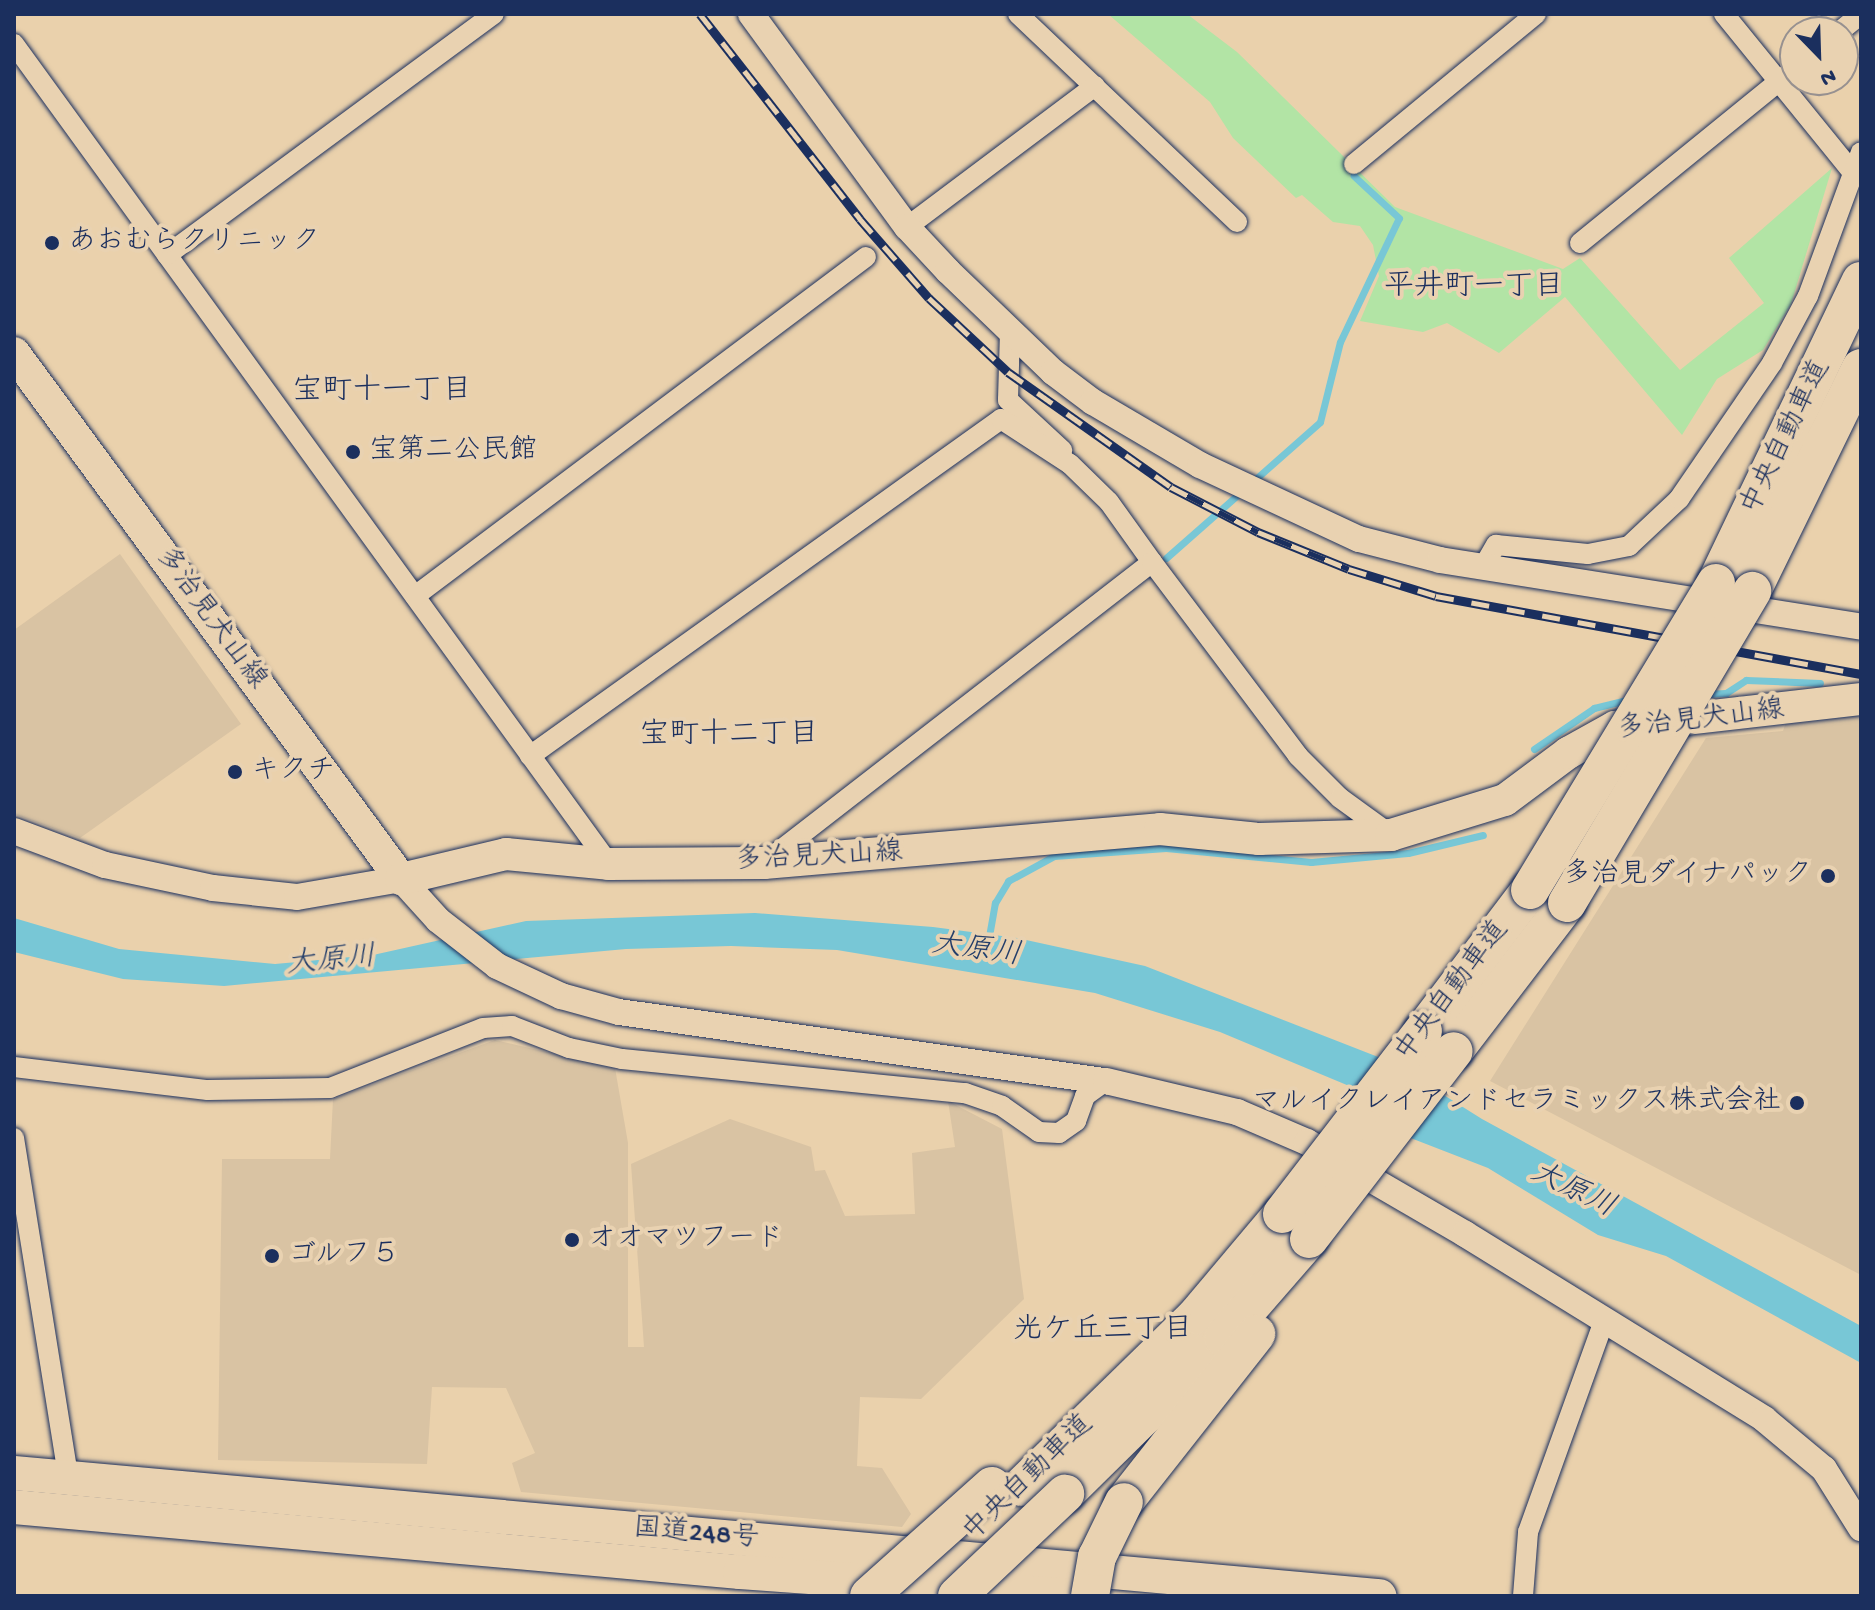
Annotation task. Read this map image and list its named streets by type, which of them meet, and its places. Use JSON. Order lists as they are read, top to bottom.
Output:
{
  "streets": {
    "highway": ["中央自動車道", "国道248号"],
    "main road": ["多治見犬山線"]
  },
  "districts": [
    "平井町一丁目",
    "宝町十一丁目",
    "宝町十二丁目",
    "光ケ丘三丁目"
  ],
  "water": ["大原川"],
  "places": [
    "あおむらクリニック",
    "宝第二公民館",
    "キクチ",
    "多治見ダイナパック",
    "マルイクレイアンドセラミックス株式会社",
    "オオマツフード",
    "ゴルフ５"
  ],
  "north": "bottom right"
}
